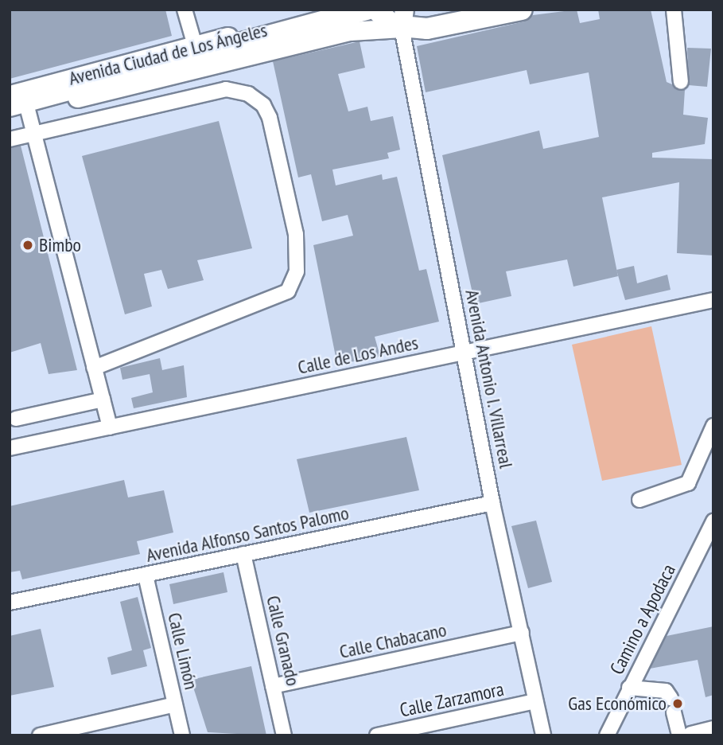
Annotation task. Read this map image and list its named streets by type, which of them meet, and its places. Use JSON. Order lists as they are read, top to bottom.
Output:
{
  "streets": {
    "main road": ["Avenida Ciudad de Los Ángeles"],
    "street": [
      "Calle de Los Andes",
      "Avenida Antonio I. Villarreal",
      "Avenida Alfonso Santos Palomo",
      "Camino a Apodaca",
      "Calle Granado",
      "Calle Chabacano",
      "Calle Limón",
      "Calle Zarzamora"
    ]
  },
  "crossings": [
    ["Avenida Ciudad de Los Ángeles", "Avenida Antonio I. Villarreal"],
    ["Calle de Los Andes", "Avenida Antonio I. Villarreal"],
    ["Avenida Antonio I. Villarreal", "Avenida Alfonso Santos Palomo"],
    ["Avenida Antonio I. Villarreal", "Calle Chabacano"],
    ["Avenida Antonio I. Villarreal", "Calle Zarzamora"],
    ["Avenida Alfonso Santos Palomo", "Calle Granado"],
    ["Avenida Alfonso Santos Palomo", "Calle Limón"],
    ["Calle Granado", "Calle Chabacano"]
  ],
  "places": ["Bimbo", "Gas Económico"]
}
